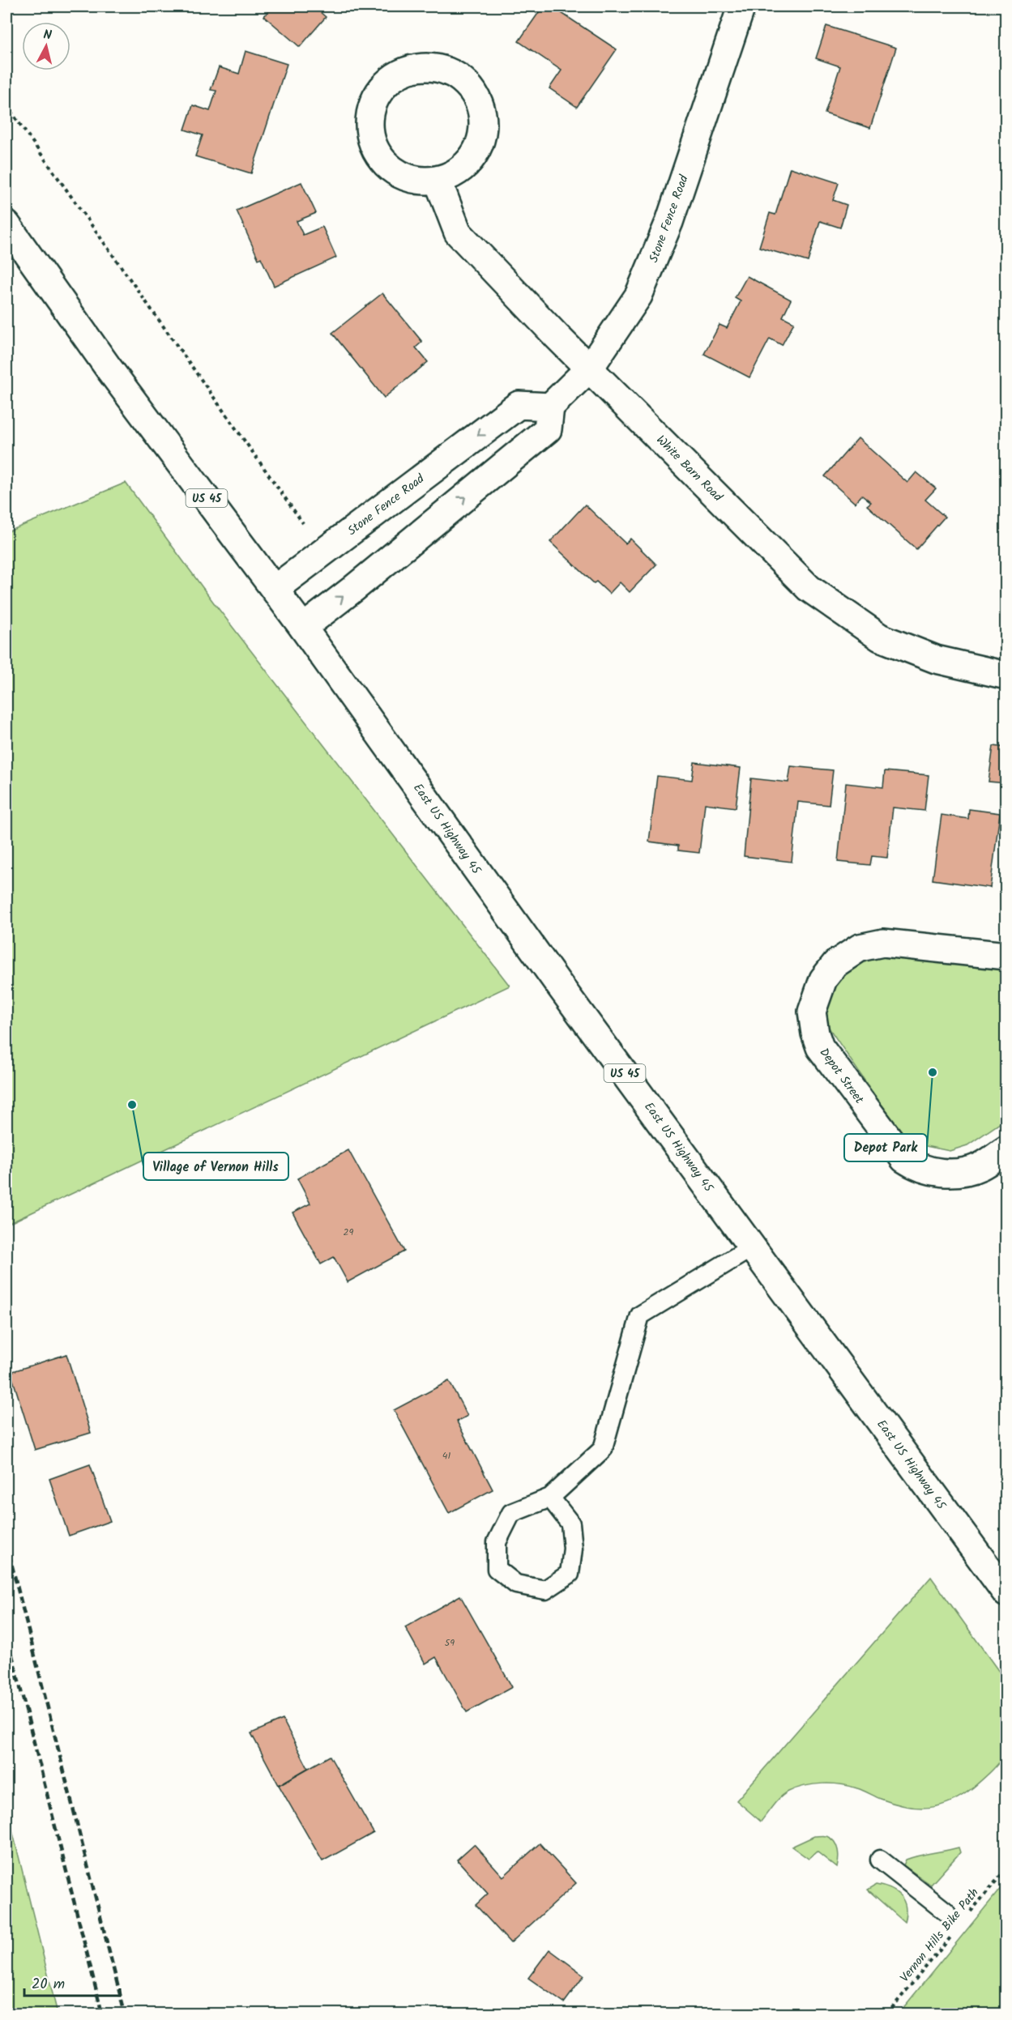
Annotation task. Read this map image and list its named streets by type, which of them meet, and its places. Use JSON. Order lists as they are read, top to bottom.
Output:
{
  "streets": {
    "street": [
      "Stone Fence Road",
      "White Barn Road",
      "US 45",
      "East US Highway 45",
      "Depot Street"
    ],
    "path": ["Vernon Hills Bike Path"]
  },
  "crossings": [
    ["Stone Fence Road", "White Barn Road"],
    ["Stone Fence Road", "US 45"],
    ["US 45", "East US Highway 45"]
  ],
  "places": ["Depot Park", "Village of Vernon Hills"],
  "house_numbers": ["29", "41", "59"],
  "scale_bar": "20 m",
  "north": "top"
}
